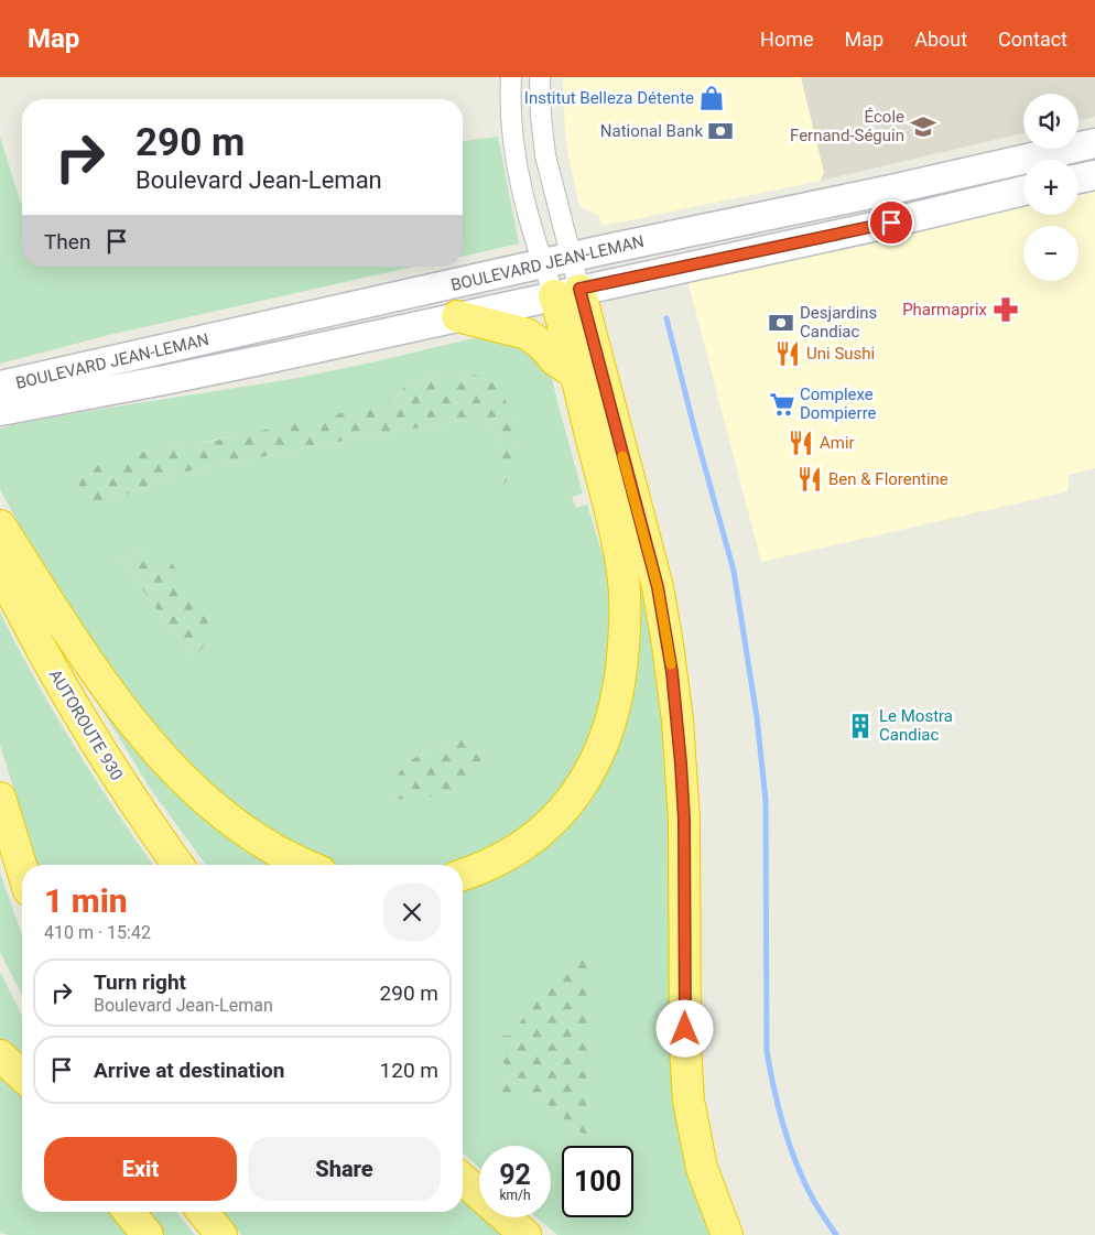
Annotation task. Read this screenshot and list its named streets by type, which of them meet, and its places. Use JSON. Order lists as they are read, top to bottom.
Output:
{
  "streets": {
    "highway": ["AUTOROUTE 930"],
    "street": ["BOULEVARD JEAN-LEMAN"]
  },
  "places": {
    "shop": ["Institut Belleza Détente"],
    "school or university": ["École Fernand-Séguin"],
    "bank": ["National Bank", "Desjardins Candiac"],
    "pharmacy": ["Pharmaprix"],
    "restaurant": ["Uni Sushi", "Amir", "Ben & Florentine"],
    "supermarket": ["Complexe Dompierre"],
    "building": ["Le Mostra Candiac"]
  },
  "page": {
    "header": "Map",
    "nav": [
      "Home",
      "Map",
      "About",
      "Contact"
    ],
    "map_buttons": ["+", "−"],
    "turn": ["290 m", "Boulevard Jean-Leman"],
    "then": "Then",
    "heading": ["1 min", "410 m · 15:42"],
    "list": [
      {
        "name": "Turn right",
        "note": "Boulevard Jean-Leman",
        "value": "290 m"
      },
      {
        "name": "Arrive at destination",
        "value": "120 m"
      }
    ],
    "buttons": ["Exit", "Share"],
    "speed": "92 km/h",
    "limit": "100"
  }
}
